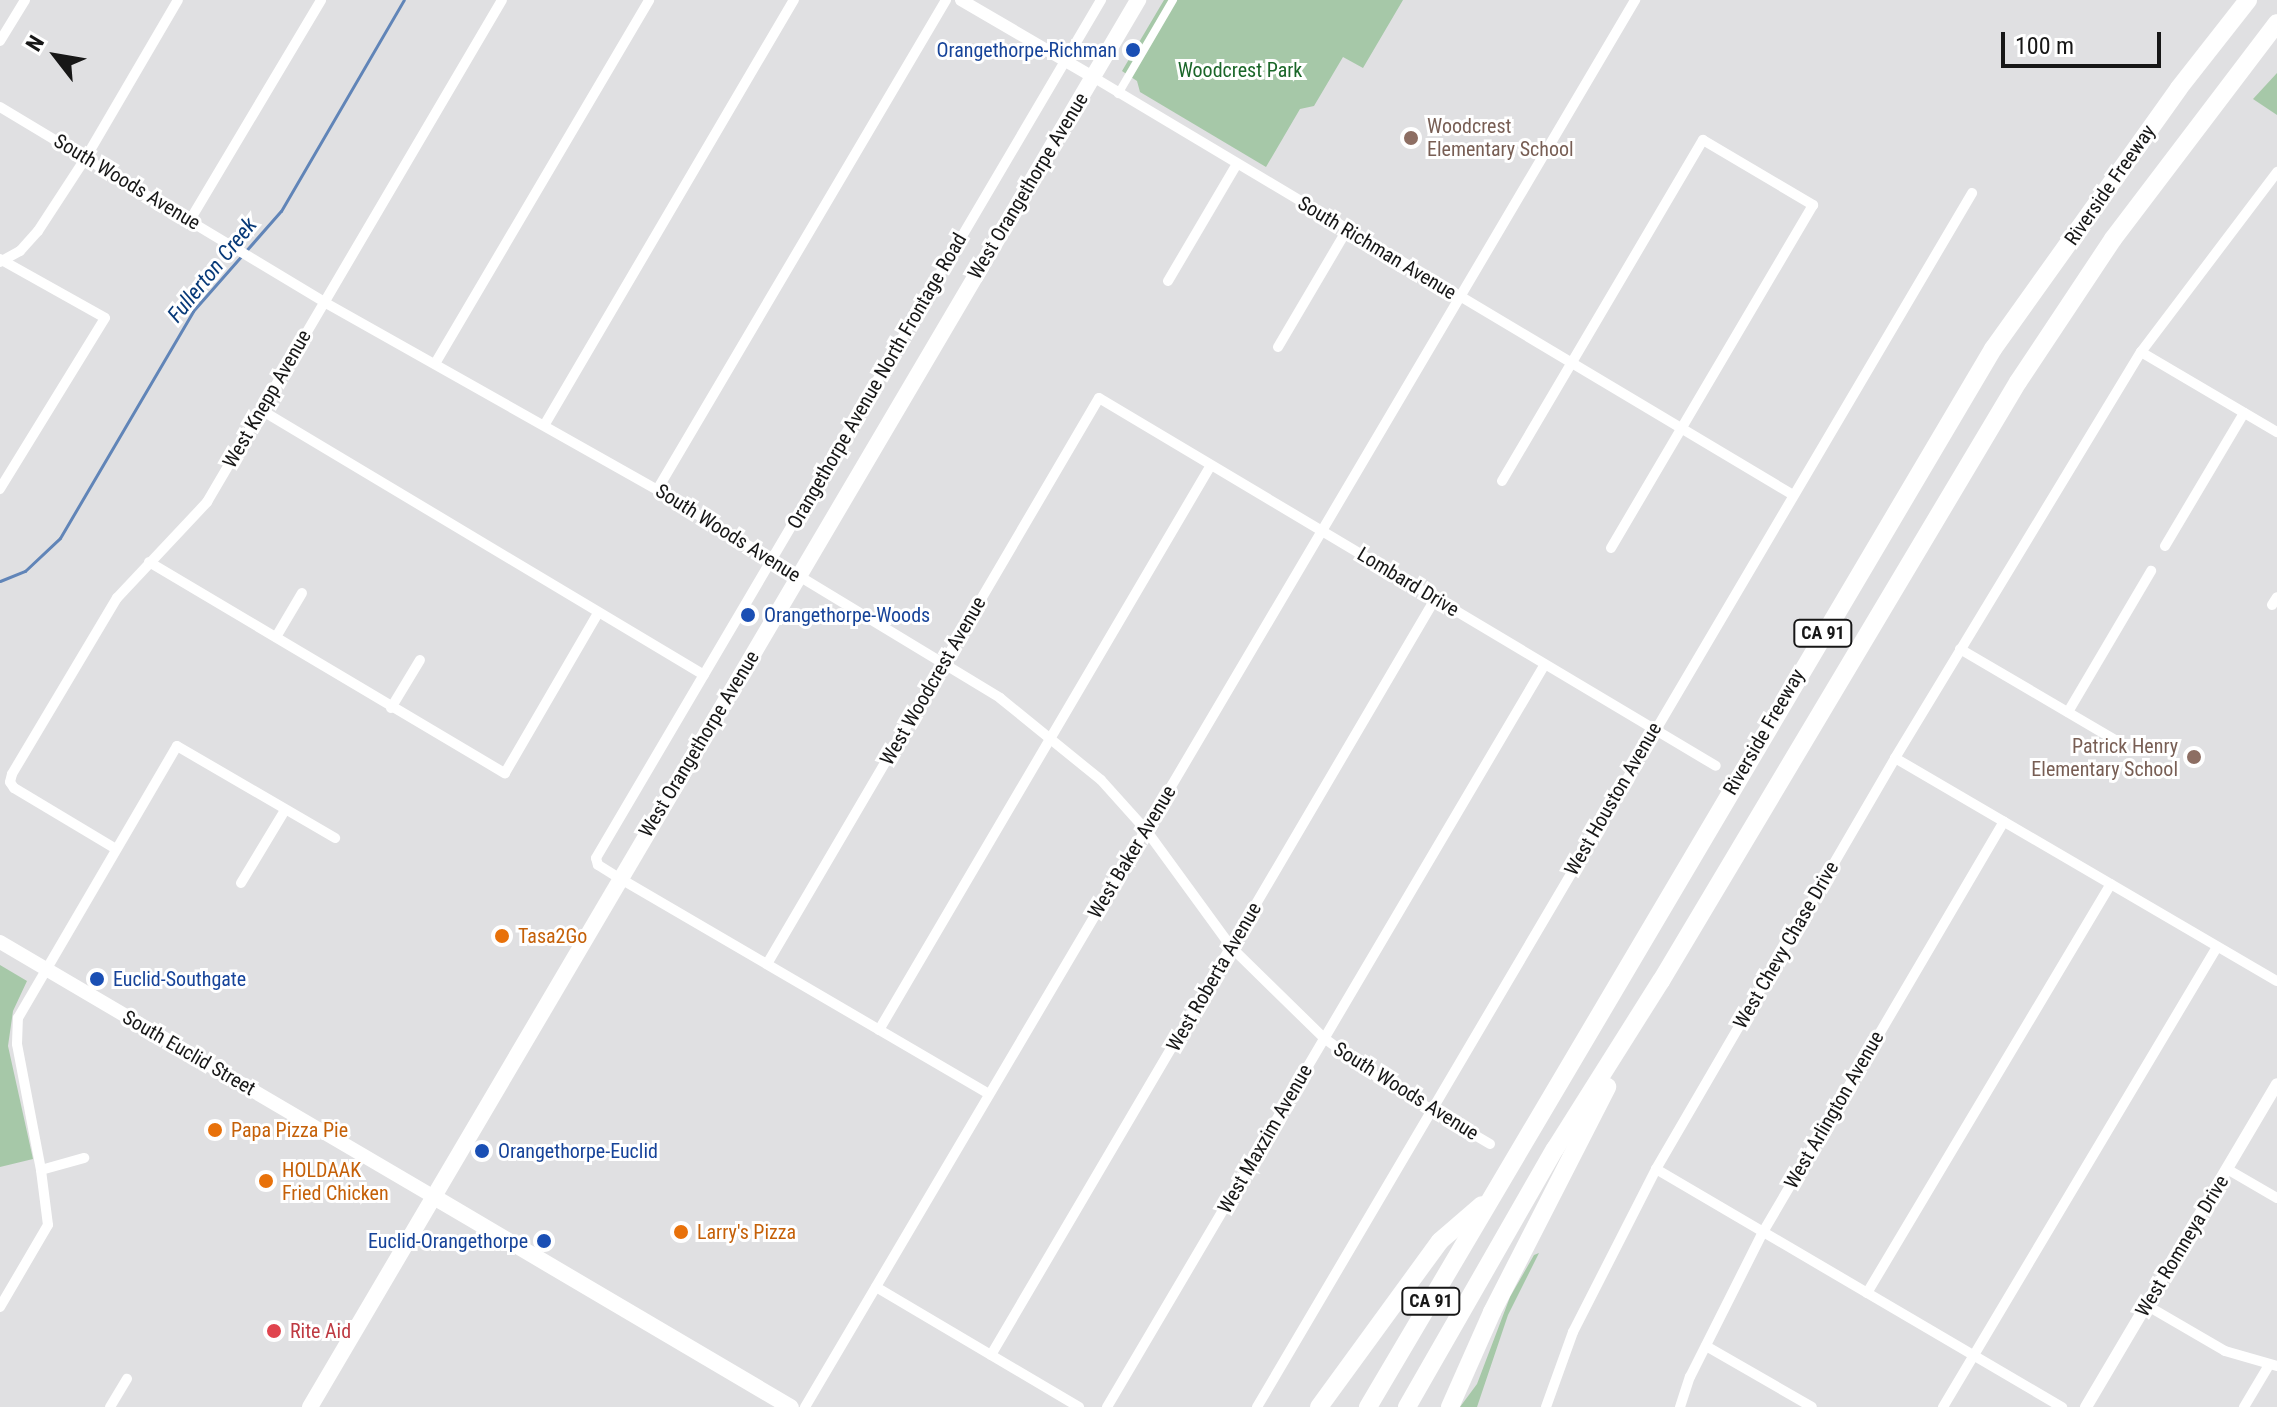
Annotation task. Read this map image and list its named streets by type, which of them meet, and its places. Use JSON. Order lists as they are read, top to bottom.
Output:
{
  "streets": {
    "highway": ["Riverside Freeway", "CA 91"],
    "main road": ["West Orangethorpe Avenue", "South Euclid Street"],
    "street": [
      "South Woods Avenue",
      "South Richman Avenue",
      "Orangethorpe Avenue North Frontage Road",
      "West Knepp Avenue",
      "Lombard Drive",
      "West Woodcrest Avenue",
      "West Houston Avenue",
      "West Baker Avenue",
      "West Chevy Chase Drive",
      "West Roberta Avenue",
      "West Arlington Avenue",
      "West Maxzim Avenue",
      "West Romneya Drive"
    ]
  },
  "crossings": [
    ["South Woods Avenue", "West Orangethorpe Avenue"],
    ["South Woods Avenue", "Orangethorpe Avenue North Frontage Road"],
    ["South Woods Avenue", "West Knepp Avenue"],
    ["South Woods Avenue", "West Woodcrest Avenue"],
    ["South Woods Avenue", "West Houston Avenue"],
    ["South Woods Avenue", "West Baker Avenue"],
    ["South Woods Avenue", "West Roberta Avenue"],
    ["South Woods Avenue", "West Maxzim Avenue"],
    ["West Orangethorpe Avenue", "South Richman Avenue"],
    ["West Orangethorpe Avenue", "Orangethorpe Avenue North Frontage Road"],
    ["West Orangethorpe Avenue", "South Euclid Street"],
    ["South Richman Avenue", "Orangethorpe Avenue North Frontage Road"],
    ["South Richman Avenue", "West Houston Avenue"],
    ["South Richman Avenue", "West Baker Avenue"],
    ["Lombard Drive", "West Woodcrest Avenue"],
    ["Lombard Drive", "West Houston Avenue"],
    ["Lombard Drive", "West Baker Avenue"],
    ["Lombard Drive", "West Roberta Avenue"],
    ["Lombard Drive", "West Maxzim Avenue"]
  ],
  "water": ["Fullerton Creek"],
  "parks": ["Woodcrest Park"],
  "places": [
    "Orangethorpe-Richman",
    "Woodcrest Elementary School",
    "Orangethorpe-Woods",
    "Patrick Henry Elementary School",
    "Tasa2Go",
    "Euclid-Southgate",
    "Papa Pizza Pie",
    "Orangethorpe-Euclid",
    "HOLDAAK Fried Chicken",
    "Larry's Pizza",
    "Euclid-Orangethorpe",
    "Rite Aid"
  ],
  "scale_bar": "100 m",
  "north": "top left"
}
